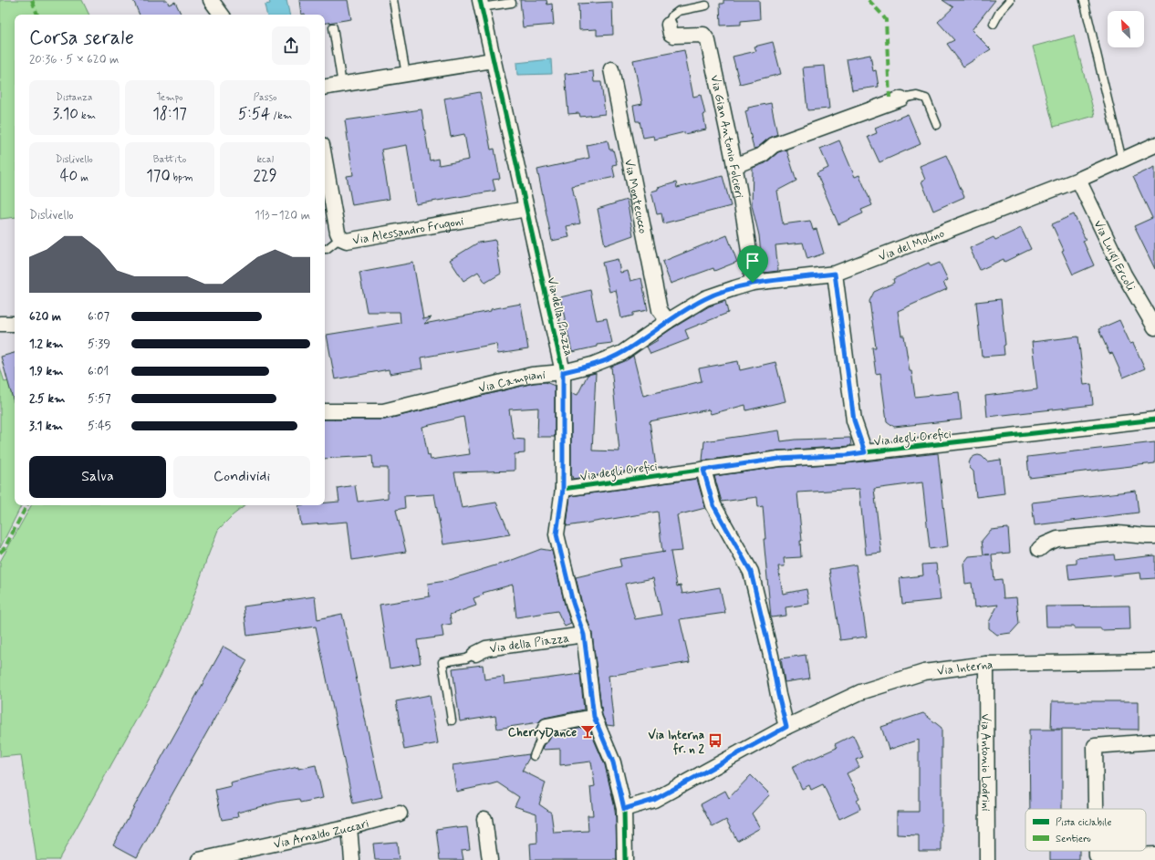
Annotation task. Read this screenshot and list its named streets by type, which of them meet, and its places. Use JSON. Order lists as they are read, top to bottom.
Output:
{
  "streets": {
    "street": [
      "Via Gian Antonio Folcieri",
      "Via Montecucco",
      "Via Alessandro Frugoni",
      "Via del Molino",
      "Via Luigi Ercoli",
      "Via della Piazza",
      "Via Campiani",
      "Via degli Orefici",
      "Via Interna",
      "Via Antonio Lodrini",
      "Via Arnaldo Zuccari"
    ]
  },
  "crossings": [
    ["Via Gian Antonio Folcieri", "Via Campiani"],
    ["Via Montecucco", "Via Campiani"],
    ["Via Alessandro Frugoni", "Via della Piazza"],
    ["Via del Molino", "Via Luigi Ercoli"],
    ["Via del Molino", "Via Campiani"],
    ["Via della Piazza", "Via Campiani"],
    ["Via della Piazza", "Via degli Orefici"],
    ["Via della Piazza", "Via Interna"],
    ["Via Interna", "Via Antonio Lodrini"]
  ],
  "places": {
    "bar": ["CherryDance"],
    "bus stop": ["Via Interna fr. n 2"]
  },
  "legend": ["Pista ciclabile", "Sentiero"],
  "north": "top left",
  "page": {
    "heading": ["Corsa serale", "20:36 · 5 × 620 m"],
    "stats": [
      ["Distanza", "3.10 km"],
      ["Tempo", "18:17"],
      ["Passo", "5:54 /km"],
      ["Dislivello", "40 m"],
      ["Battito", "170 bpm"],
      ["kcal", "229"]
    ],
    "chart": ["Dislivello", "113–120 m"],
    "list": [
      {
        "name": "620 m",
        "note": "6:07"
      },
      {
        "name": "1.2 km",
        "note": "5:39"
      },
      {
        "name": "1.9 km",
        "note": "6:01"
      },
      {
        "name": "2.5 km",
        "note": "5:57"
      },
      {
        "name": "3.1 km",
        "note": "5:45"
      }
    ],
    "buttons": ["Salva", "Condividi"]
  }
}
